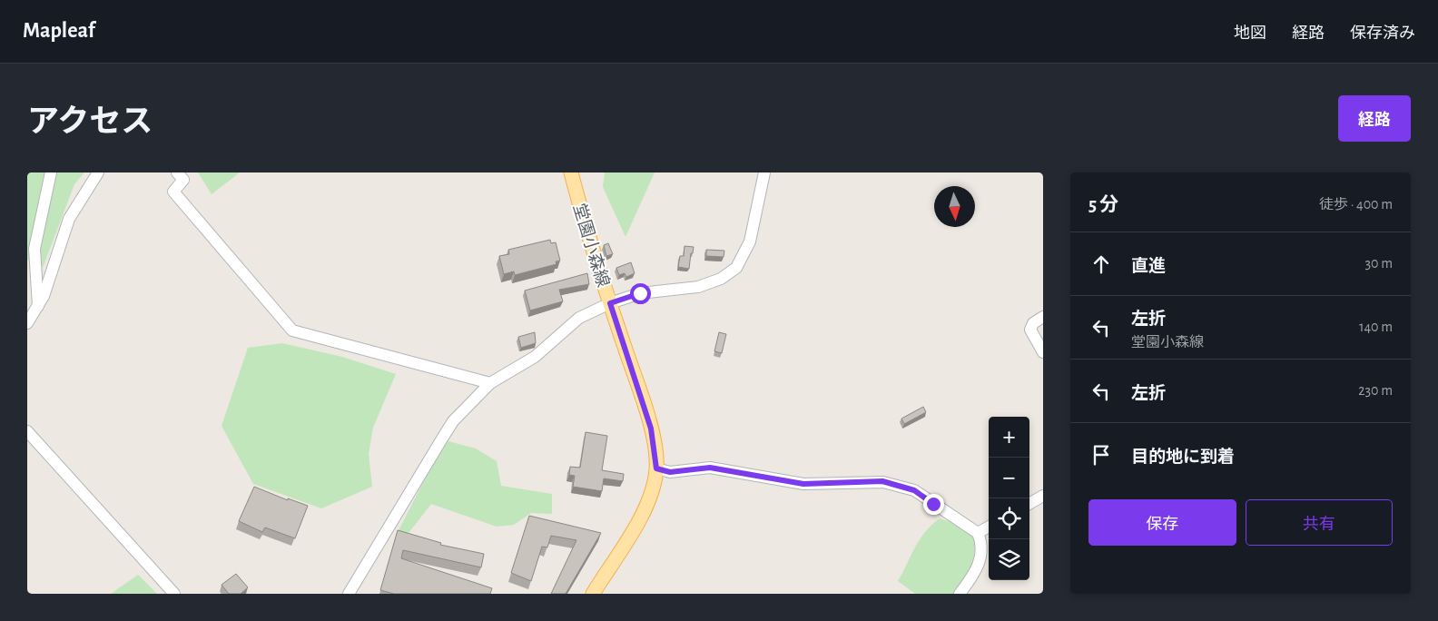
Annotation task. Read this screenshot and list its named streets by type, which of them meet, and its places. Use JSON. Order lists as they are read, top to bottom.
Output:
{
  "streets": {
    "main road": ["堂園小森線"]
  },
  "north": "bottom",
  "page": {
    "header": "Mapleaf",
    "nav": ["地図", "経路", "保存済み"],
    "title": "アクセス",
    "buttons": [
      "経路",
      ["保存", "共有"]
    ],
    "heading": ["5 分", "徒歩 · 400 m"],
    "list": [
      ["直進", "30 m"],
      ["左折", "堂園小森線", "140 m"],
      ["左折", "230 m"],
      "目的地に到着"
    ],
    "map_buttons": ["+", "−"]
  }
}
